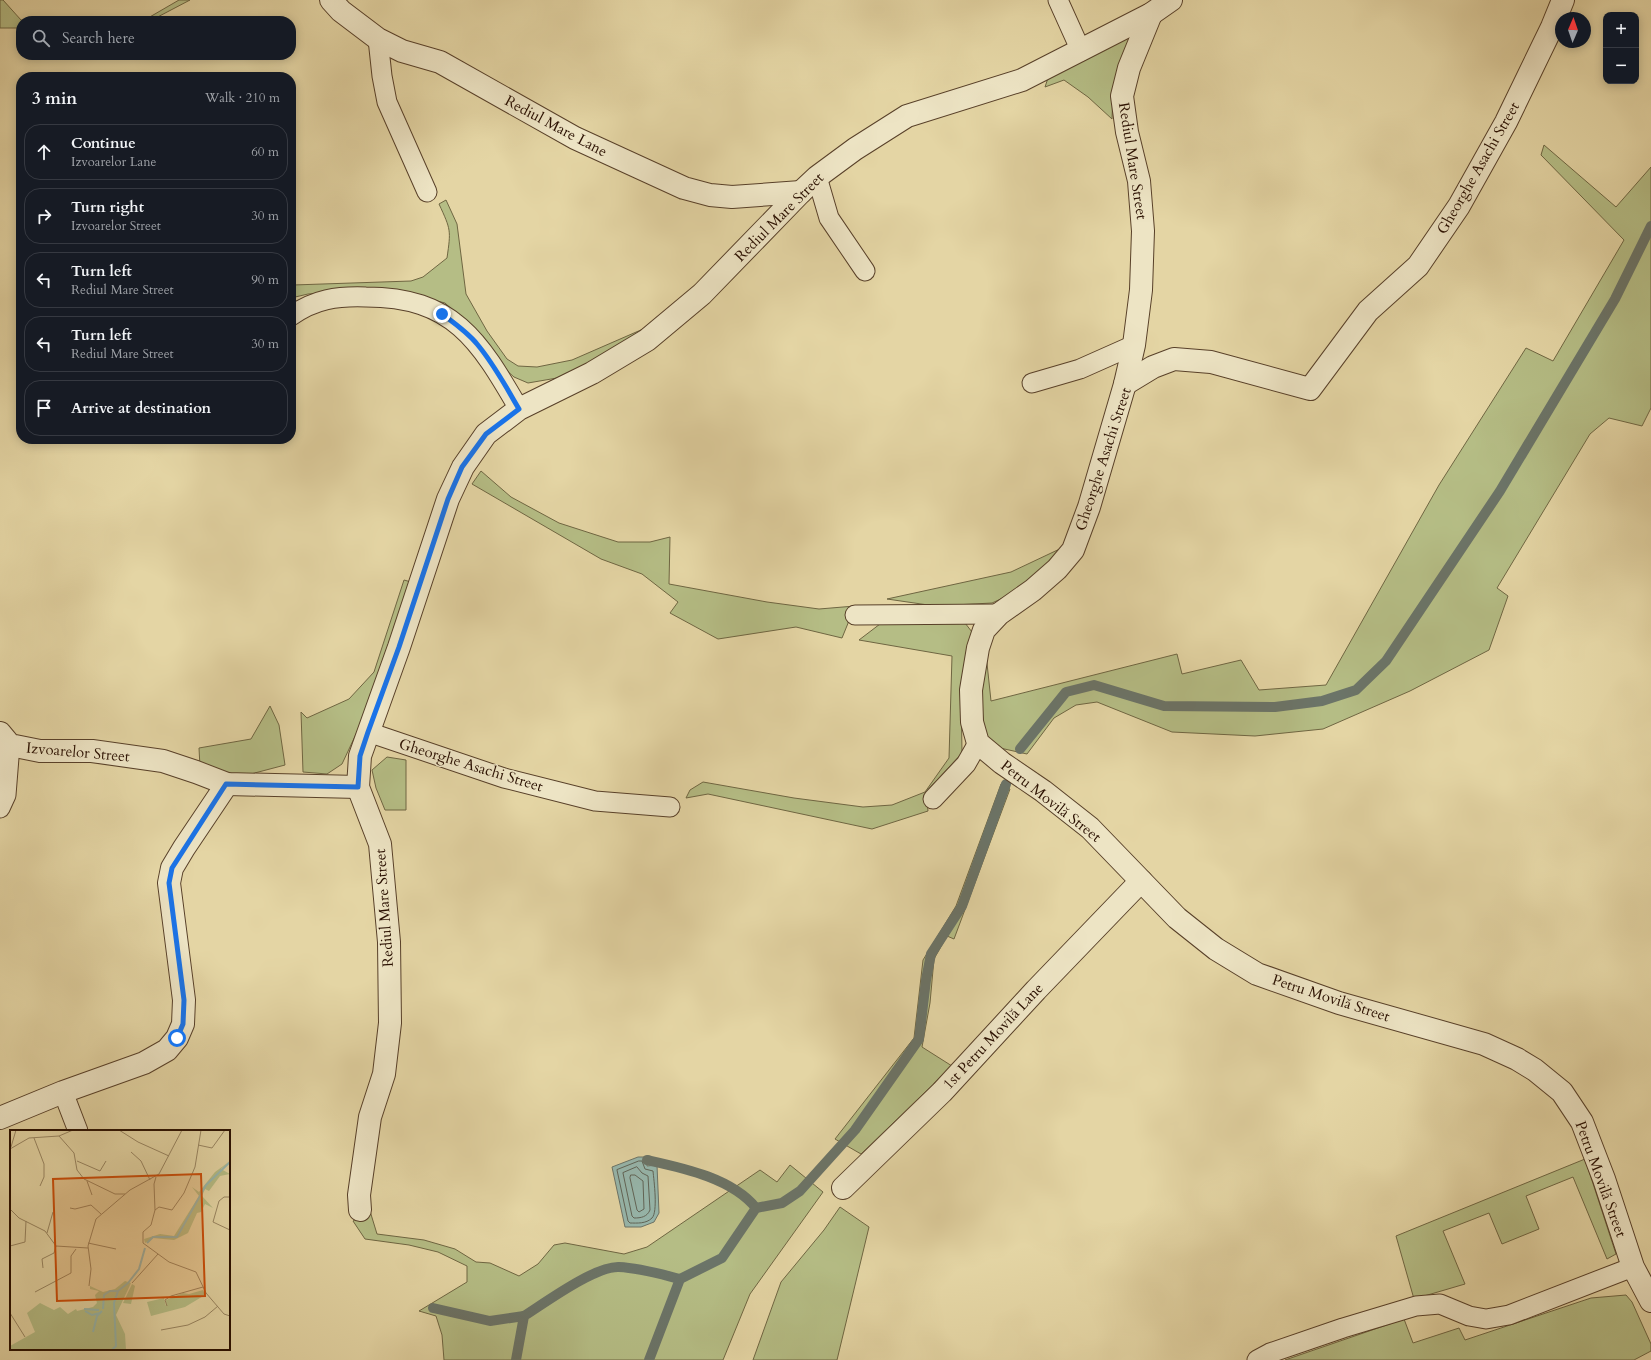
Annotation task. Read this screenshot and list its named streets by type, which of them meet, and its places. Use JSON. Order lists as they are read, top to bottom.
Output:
{
  "streets": {
    "street": [
      "Rediul Mare Lane",
      "Rediul Mare Street",
      "Gheorghe Asachi Street",
      "Izvoarelor Street",
      "Petru Movilă Street",
      "1st Petru Movilă Lane"
    ]
  },
  "crossings": [
    ["Rediul Mare Lane", "Rediul Mare Street"],
    ["Rediul Mare Street", "Gheorghe Asachi Street"],
    ["Rediul Mare Street", "Izvoarelor Street"],
    ["Gheorghe Asachi Street", "Petru Movilă Street"],
    ["Petru Movilă Street", "1st Petru Movilă Lane"]
  ],
  "north": "top",
  "page": {
    "map_buttons": ["+", "−"],
    "search": "Search here",
    "heading": ["3 min", "Walk · 210 m"],
    "list": [
      ["Continue", "Izvoarelor Lane", "60 m"],
      ["Turn right", "Izvoarelor Street", "30 m"],
      ["Turn left", "Rediul Mare Street", "90 m"],
      ["Turn left", "Rediul Mare Street", "30 m"],
      "Arrive at destination"
    ]
  }
}
